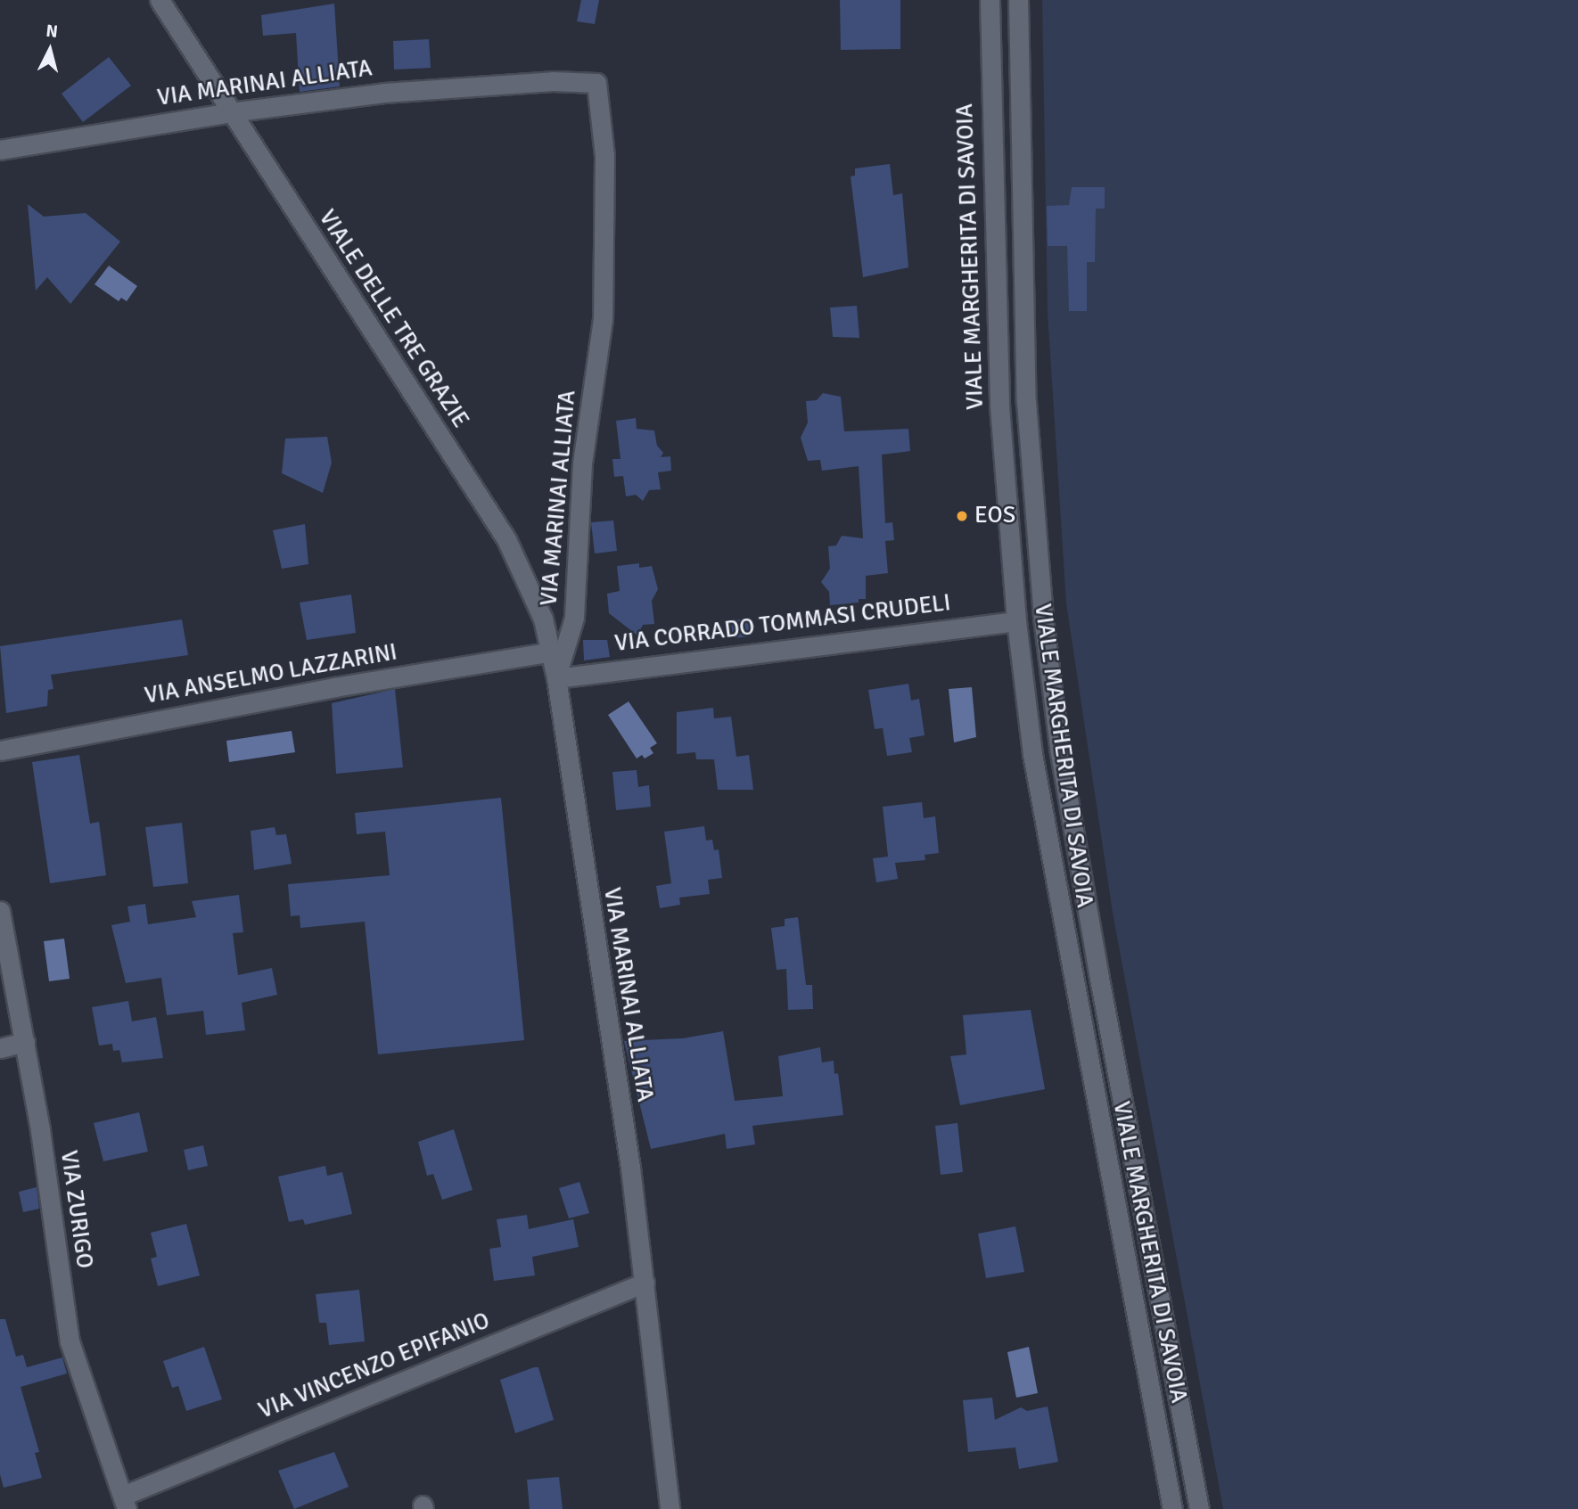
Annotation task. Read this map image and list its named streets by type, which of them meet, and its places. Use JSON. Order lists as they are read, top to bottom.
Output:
{
  "streets": {
    "street": [
      "VIA MARINAI ALLIATA",
      "VIALE MARGHERITA DI SAVOIA",
      "VIALE DELLE TRE GRAZIE",
      "VIA CORRADO TOMMASI CRUDELI",
      "VIA ANSELMO LAZZARINI",
      "VIA ZURIGO",
      "VIA VINCENZO EPIFANIO"
    ]
  },
  "crossings": [
    ["VIA MARINAI ALLIATA", "VIALE DELLE TRE GRAZIE"],
    ["VIA MARINAI ALLIATA", "VIA CORRADO TOMMASI CRUDELI"],
    ["VIA MARINAI ALLIATA", "VIA VINCENZO EPIFANIO"],
    ["VIALE MARGHERITA DI SAVOIA", "VIA CORRADO TOMMASI CRUDELI"],
    ["VIALE DELLE TRE GRAZIE", "VIA CORRADO TOMMASI CRUDELI"],
    ["VIALE DELLE TRE GRAZIE", "VIA ANSELMO LAZZARINI"],
    ["VIA ZURIGO", "VIA VINCENZO EPIFANIO"]
  ],
  "places": ["EOS"],
  "north": "top"
}
